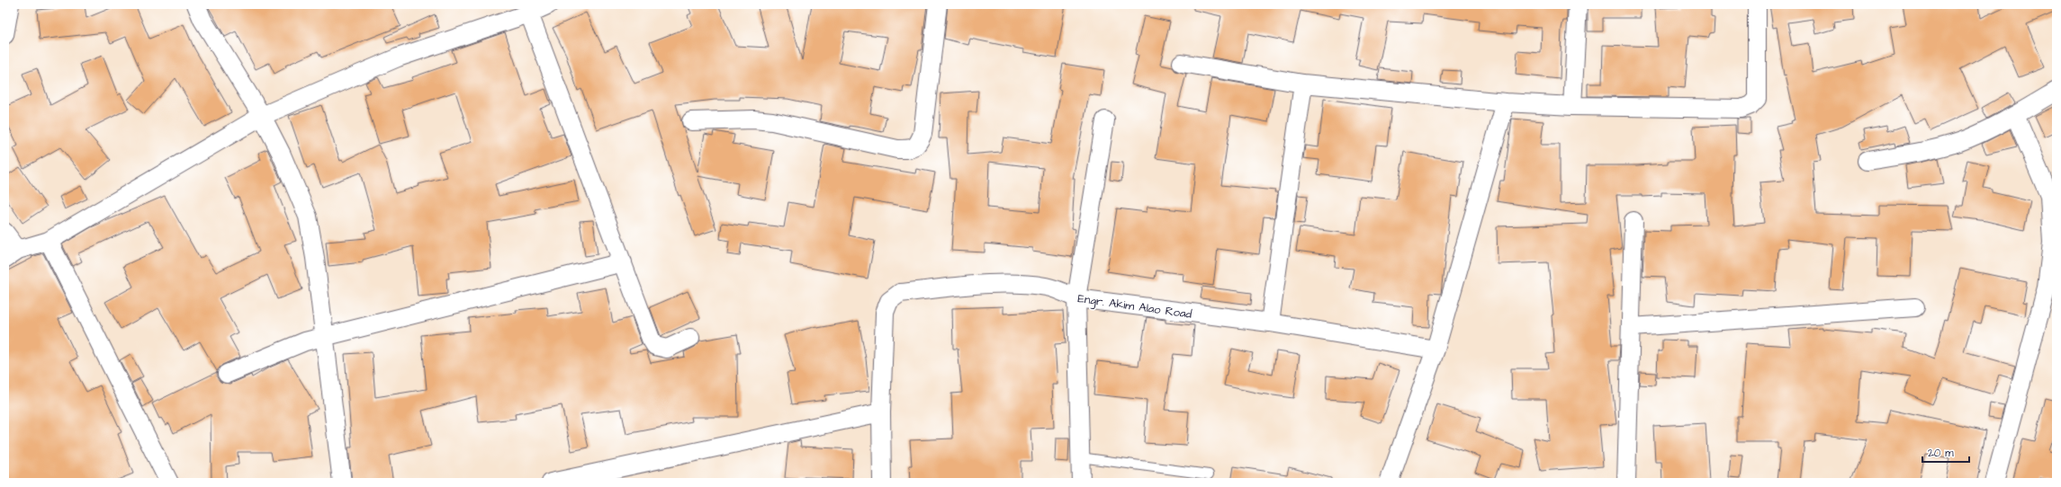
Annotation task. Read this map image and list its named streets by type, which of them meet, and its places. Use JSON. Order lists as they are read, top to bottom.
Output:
{
  "streets": {
    "street": ["Engr. Akim Alao Road"]
  },
  "scale_bar": "20 m"
}
